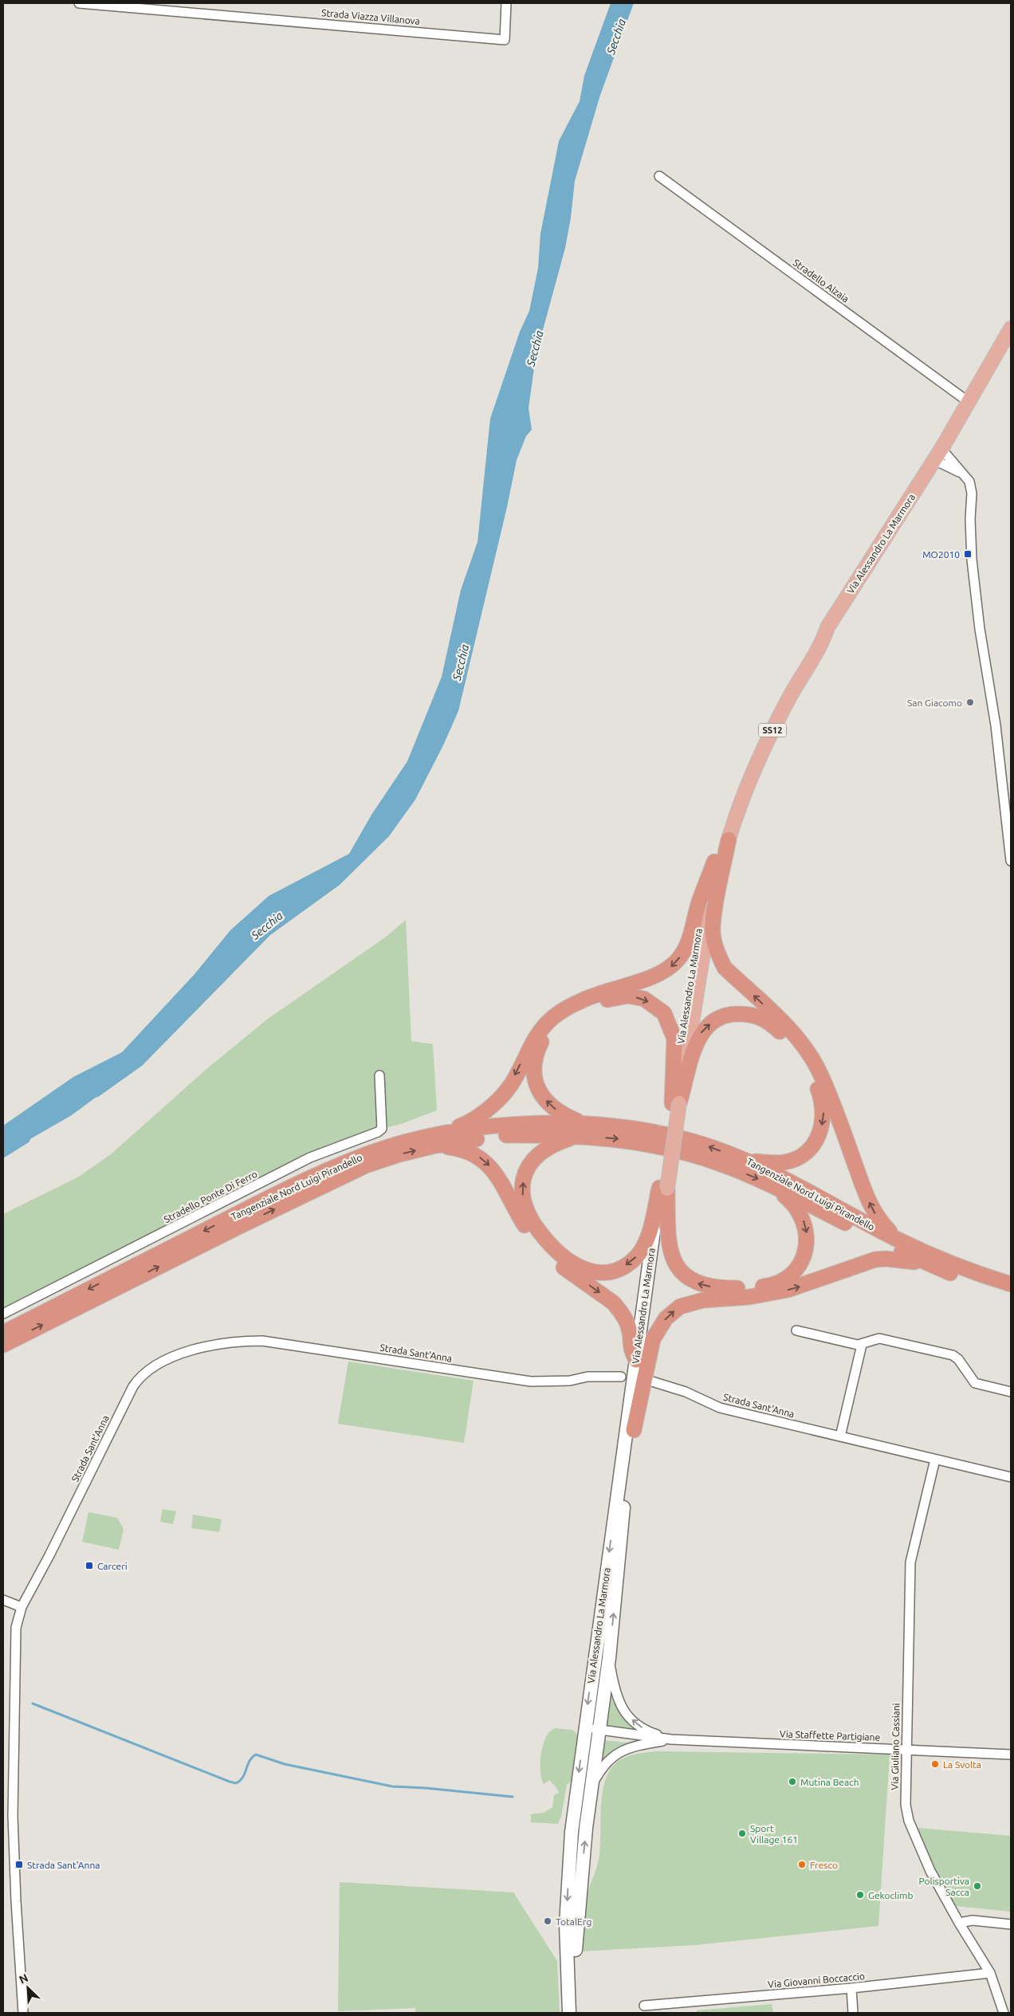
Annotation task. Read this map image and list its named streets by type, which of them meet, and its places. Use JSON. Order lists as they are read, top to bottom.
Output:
{
  "streets": {
    "highway": ["Tangenziale Nord Luigi Pirandello"],
    "main road": ["Via Alessandro La Marmora", "SS12"],
    "street": [
      "Strada Viazza Villanova",
      "Stradello Alzaia",
      "Stradello Ponte Di Ferro",
      "Strada Sant'Anna",
      "Via Staffette Partigiane",
      "Via Giuliano Cassiani",
      "Via Giovanni Boccaccio"
    ]
  },
  "crossings": [
    ["Stradello Alzaia", "Via Alessandro La Marmora"],
    ["Via Alessandro La Marmora", "Via Staffette Partigiane"],
    ["Strada Sant'Anna", "Via Giuliano Cassiani"],
    ["Via Staffette Partigiane", "Via Giuliano Cassiani"],
    ["Via Giuliano Cassiani", "Via Giovanni Boccaccio"]
  ],
  "water": ["Secchia"],
  "places": {
    "transit": ["MO2010", "Carceri", "Strada Sant'Anna"],
    "other": [
      "San Giacomo",
      "La Svolta",
      "Mutina Beach",
      "Sport Village 161",
      "Fresco",
      "Polisportiva Sacca",
      "Gekoclimb",
      "TotalErg"
    ]
  },
  "north": "top left"
}
